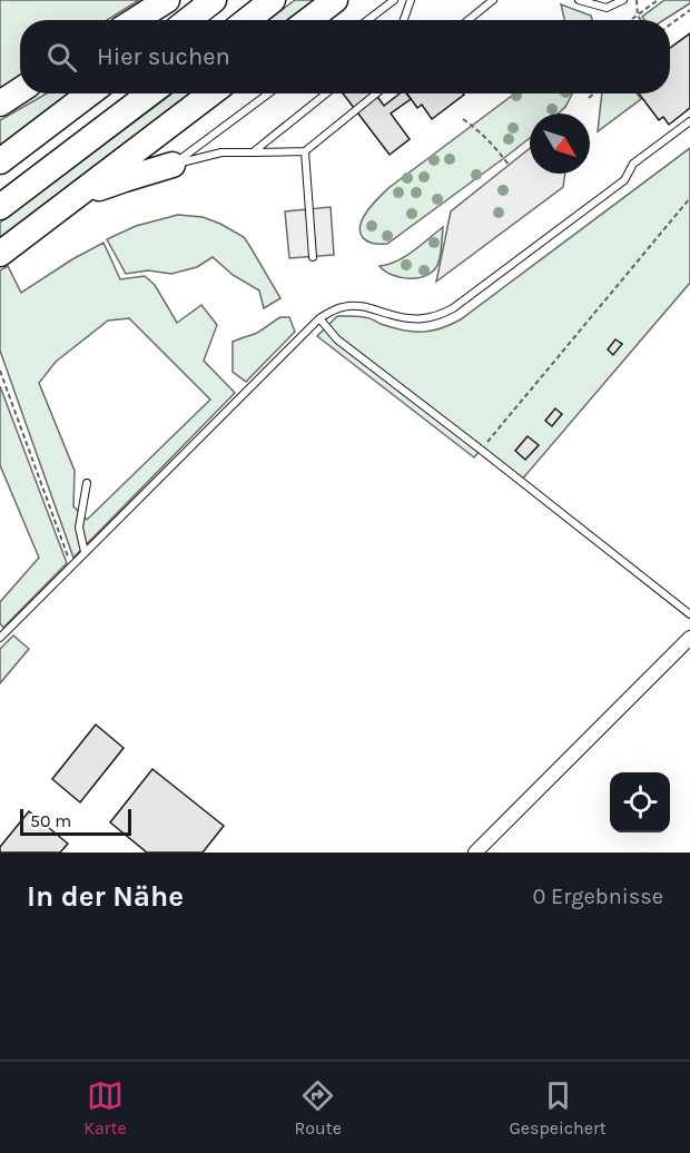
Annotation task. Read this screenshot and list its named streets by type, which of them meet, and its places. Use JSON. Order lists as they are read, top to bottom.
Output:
{
  "scale_bar": "50 m",
  "north": "bottom right",
  "page": {
    "search": "Hier suchen",
    "scale": "50 m",
    "heading": ["In der Nähe", "0 Ergebnisse"],
    "nav": ["Karte", "Route", "Gespeichert"]
  }
}
